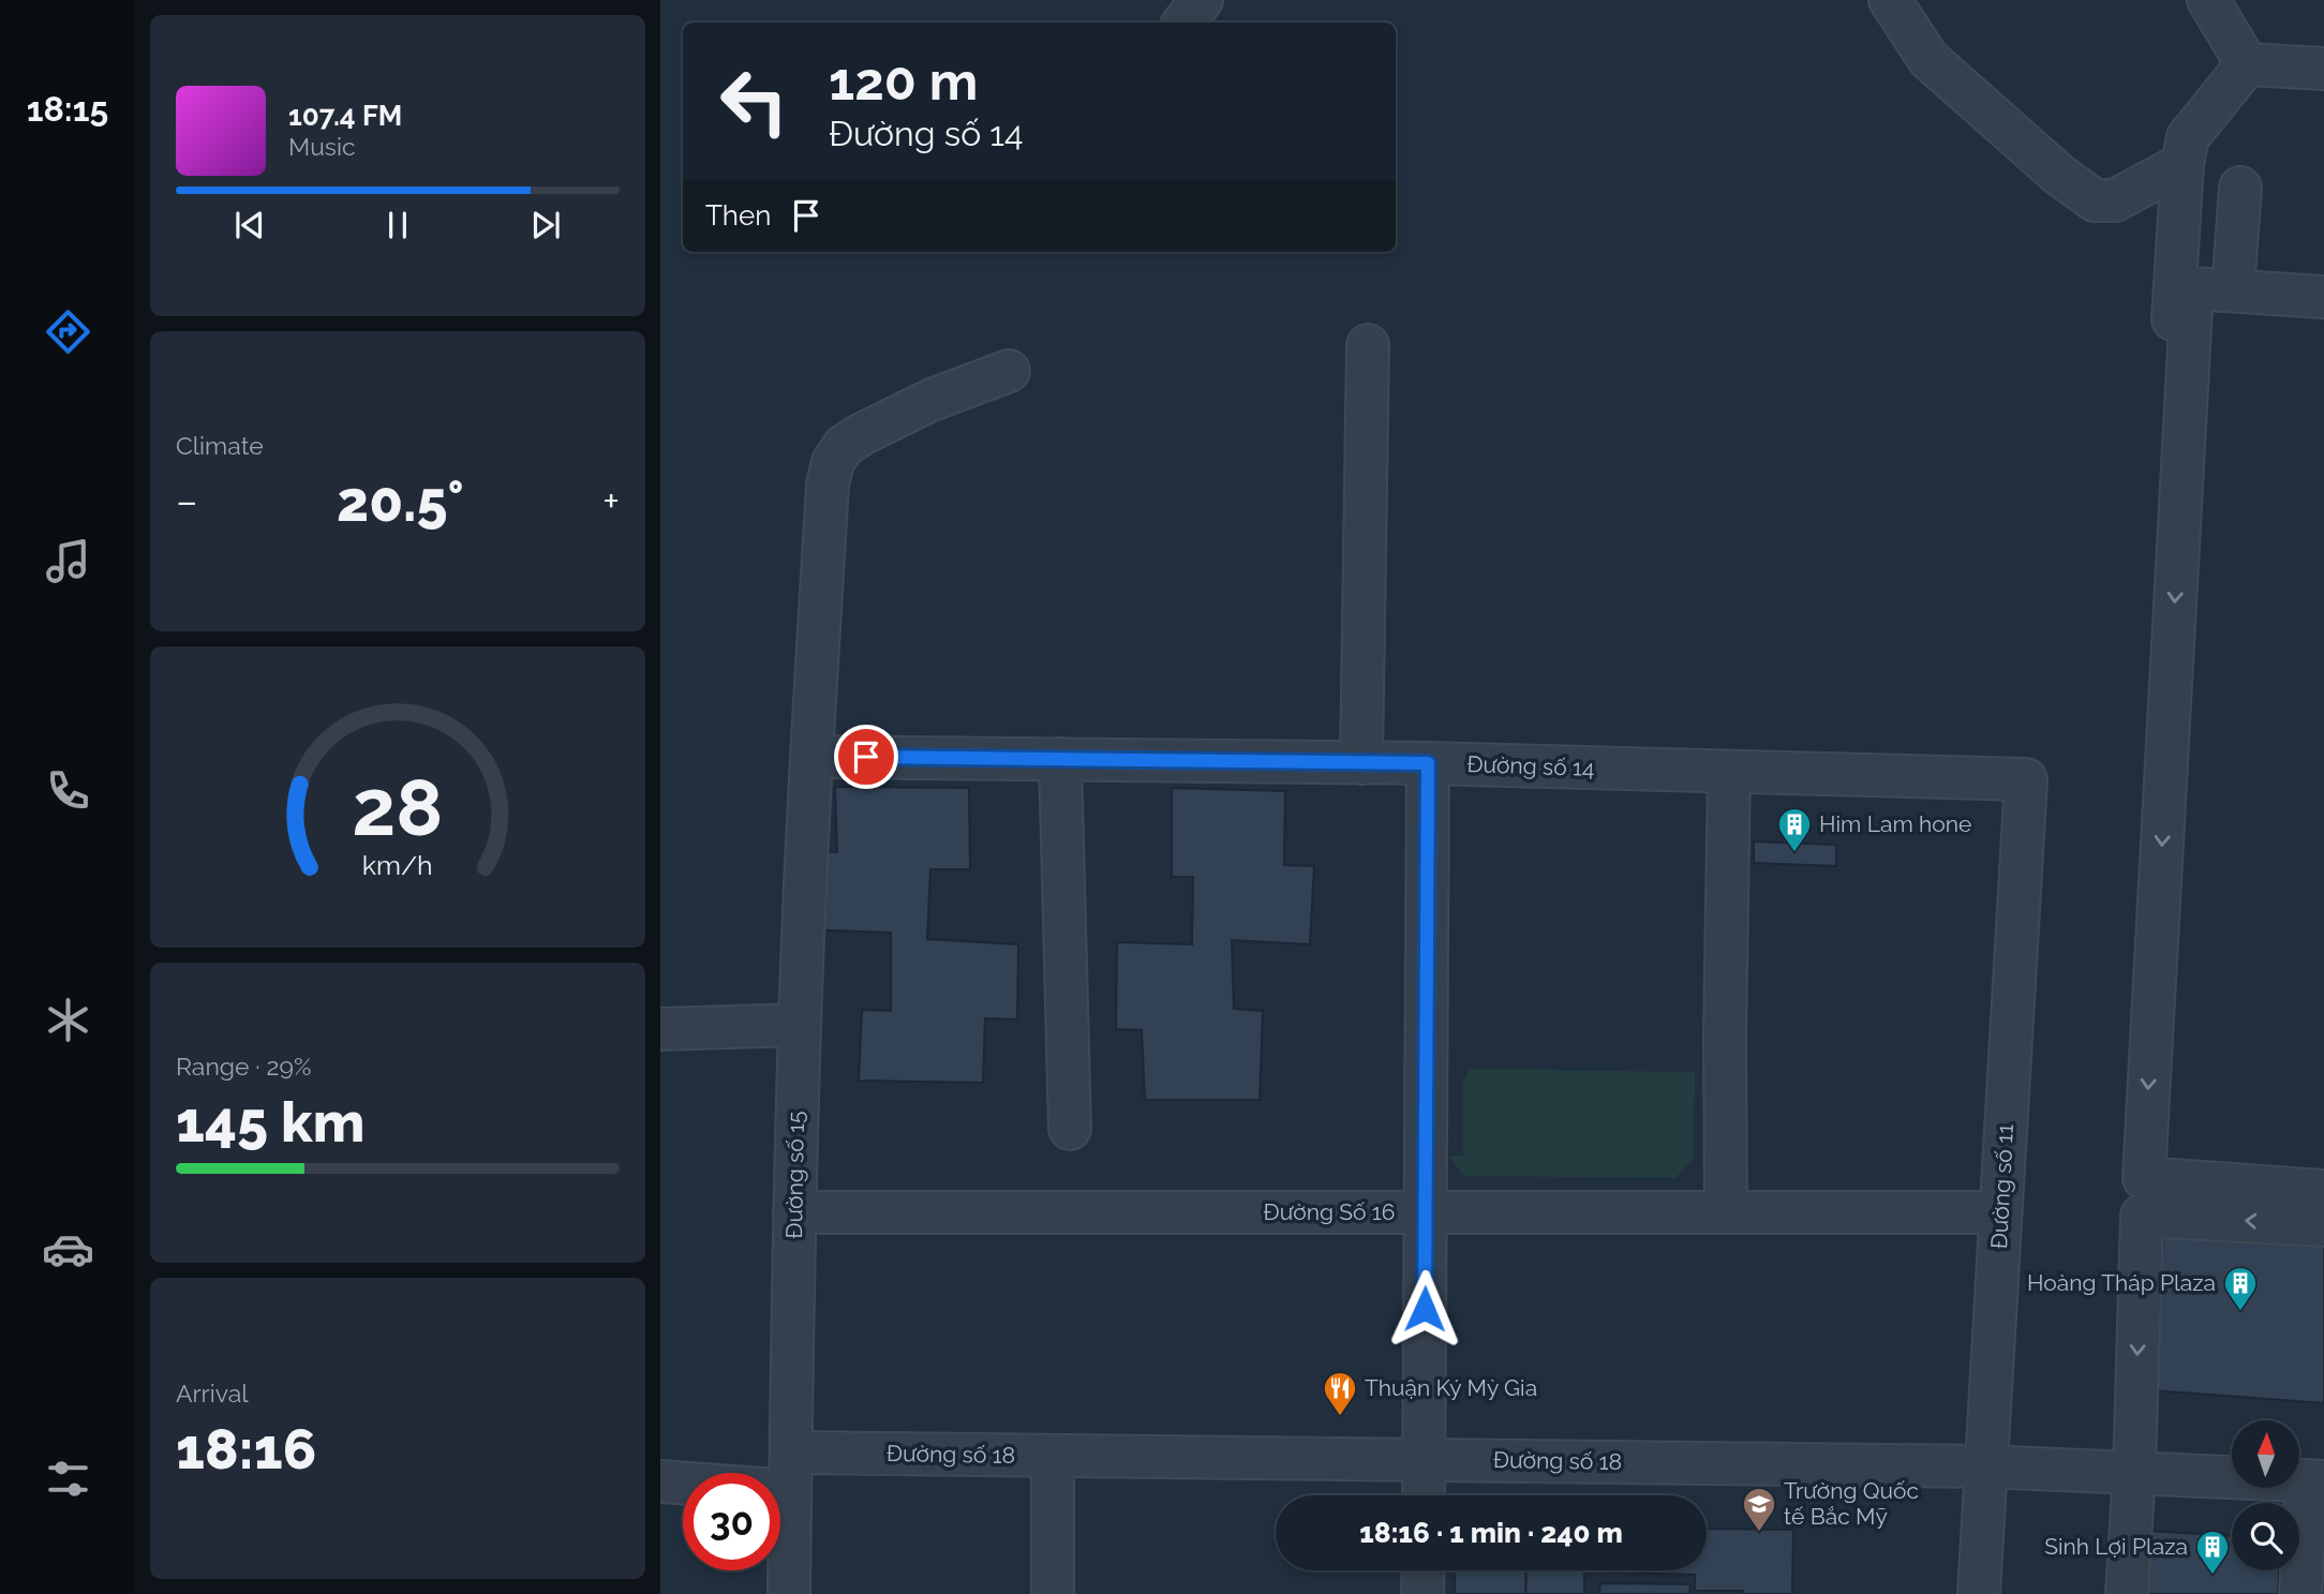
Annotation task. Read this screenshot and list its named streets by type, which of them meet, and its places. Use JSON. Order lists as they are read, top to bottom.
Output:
{
  "streets": {
    "street": [
      "Đường số 14",
      "Đường số 15",
      "Đường số 11",
      "Đường Số 16",
      "Đường số 18"
    ]
  },
  "crossings": [
    ["Đường số 14", "Đường số 15"],
    ["Đường số 14", "Đường số 11"],
    ["Đường số 15", "Đường Số 16"],
    ["Đường số 15", "Đường số 18"],
    ["Đường số 11", "Đường Số 16"],
    ["Đường số 11", "Đường số 18"]
  ],
  "places": {
    "building": ["Him Lam hone", "Hoàng Tháp Plaza", "Sinh Lợi Plaza"],
    "restaurant": ["Thuận Ký Mỳ Gia"],
    "school or university": ["Trường Quốc tế Bắc Mỹ"]
  },
  "north": "top",
  "page": {
    "tabs": "18:15",
    "turn": ["120 m", "Đường số 14"],
    "song": ["107.4 FM", "Music"],
    "then": "Then",
    "tile": [
      "Climate",
      ["Range · 29%", "145 km"],
      ["Arrival", "18:16"]
    ],
    "heat": ["−", "20.5°", "+"],
    "limit": "30",
    "trip": "18:16 · 1 min · 240 m",
    "gauge": ["28", "km/h"]
  }
}
